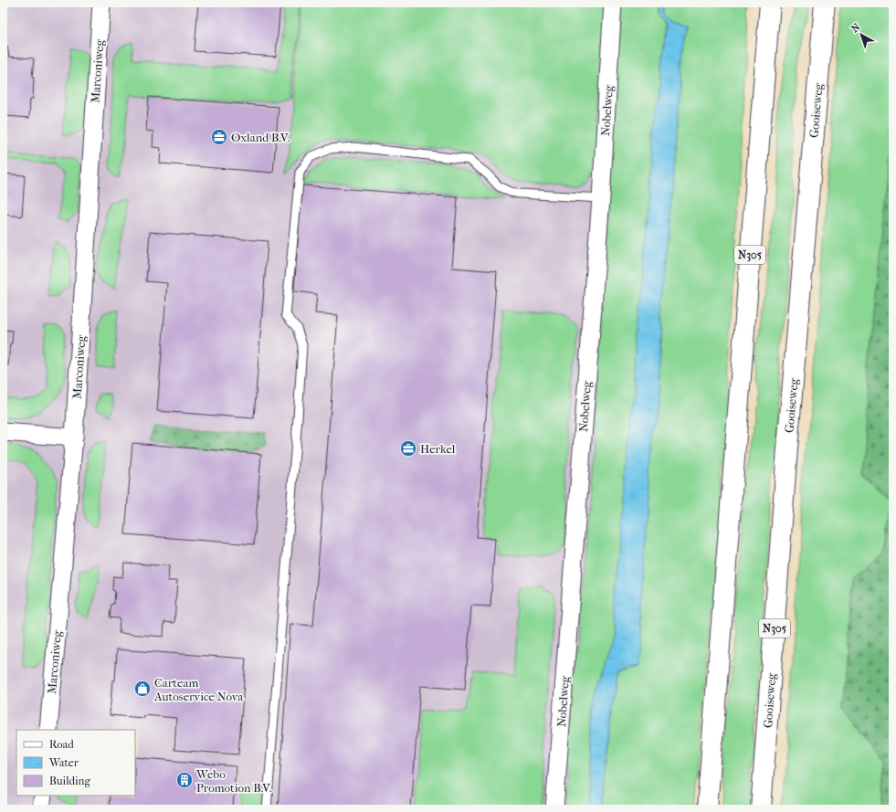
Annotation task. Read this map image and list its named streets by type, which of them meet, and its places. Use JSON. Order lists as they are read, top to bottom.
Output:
{
  "streets": {
    "highway": ["Gooiseweg", "N305"],
    "street": ["Marconiweg", "Nobelweg"]
  },
  "places": {
    "office": ["Oxland B.V.", "Herkel"],
    "shop": ["Carteam Autoservice Nova"],
    "building": ["Webo Promotion B.V."]
  },
  "legend": ["Road", "Water", "Building"],
  "north": "top left"
}
